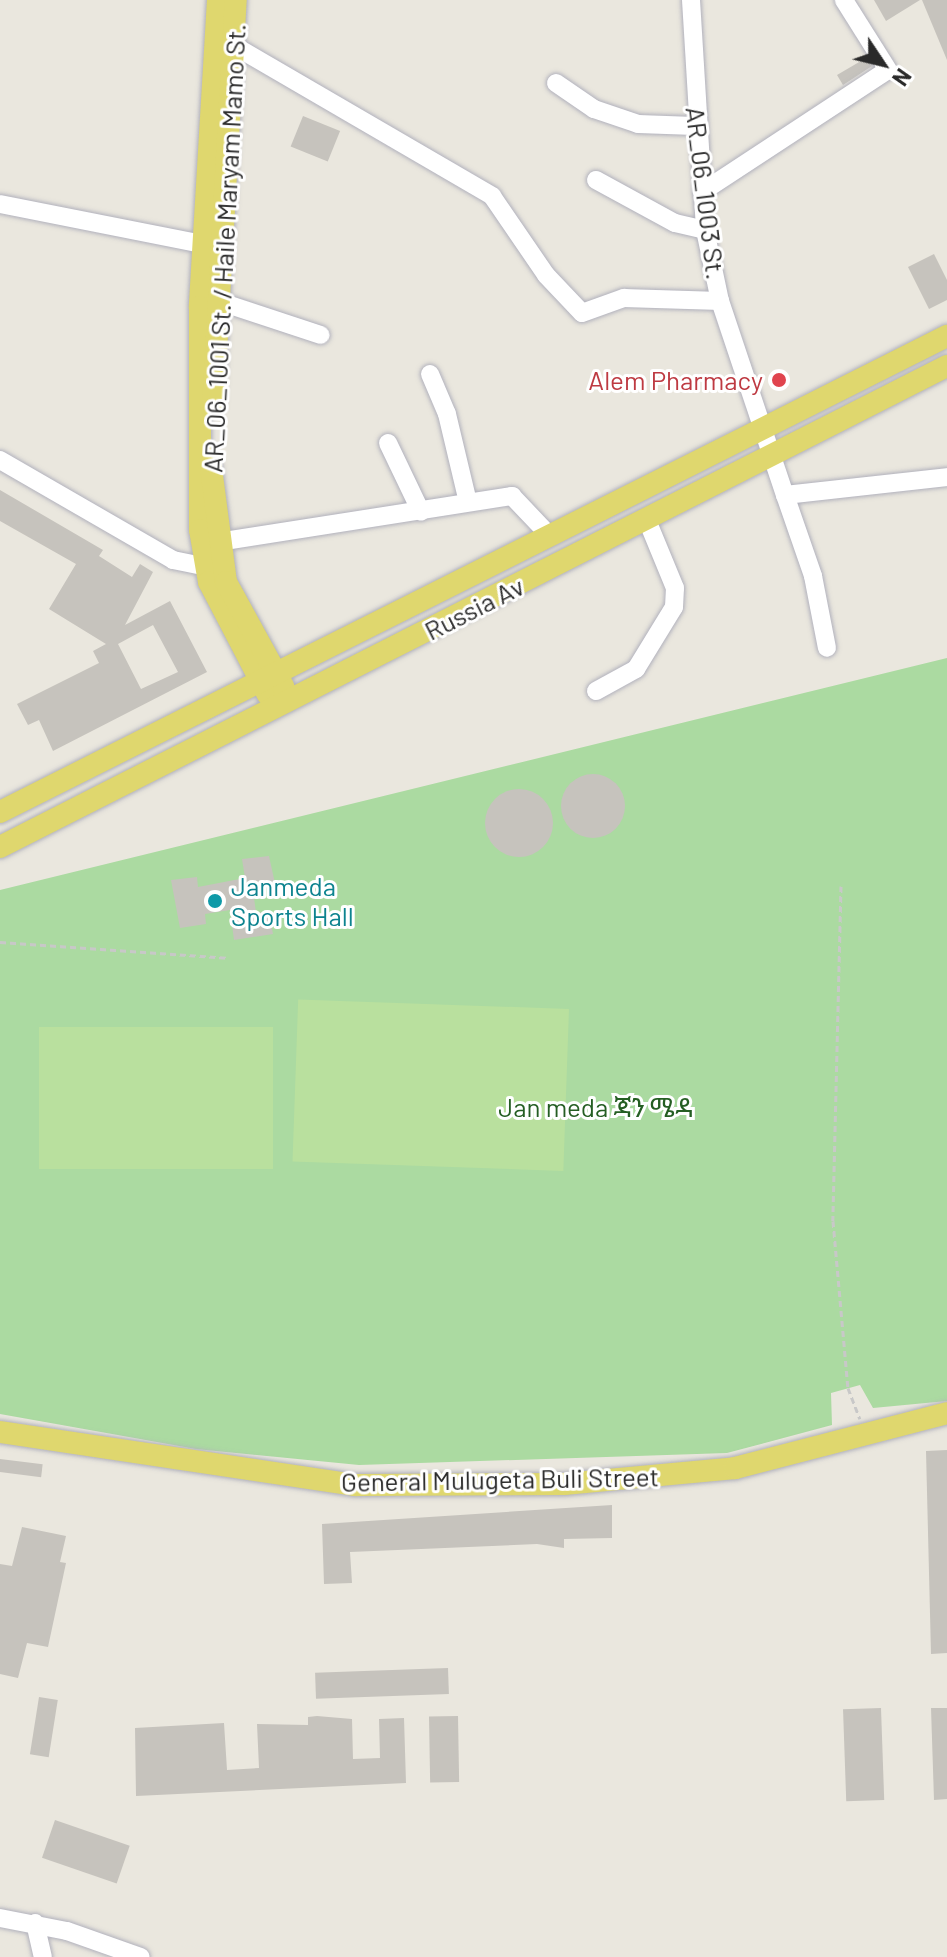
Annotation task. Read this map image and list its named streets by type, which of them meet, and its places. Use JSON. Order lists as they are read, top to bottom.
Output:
{
  "streets": {
    "main road": ["AR_06_1001 St. / Haile Maryam Mamo St.", "Russia Av", "General Mulugeta Buli Street"],
    "street": ["AR_06_1003 St."]
  },
  "crossings": [
    ["AR_06_1003 St.", "Russia Av"],
    ["AR_06_1001 St. / Haile Maryam Mamo St.", "Russia Av"]
  ],
  "parks": ["Jan meda ጃን ሜዳ"],
  "places": ["Alem Pharmacy", "Janmeda Sports Hall"],
  "north": "bottom right"
}
